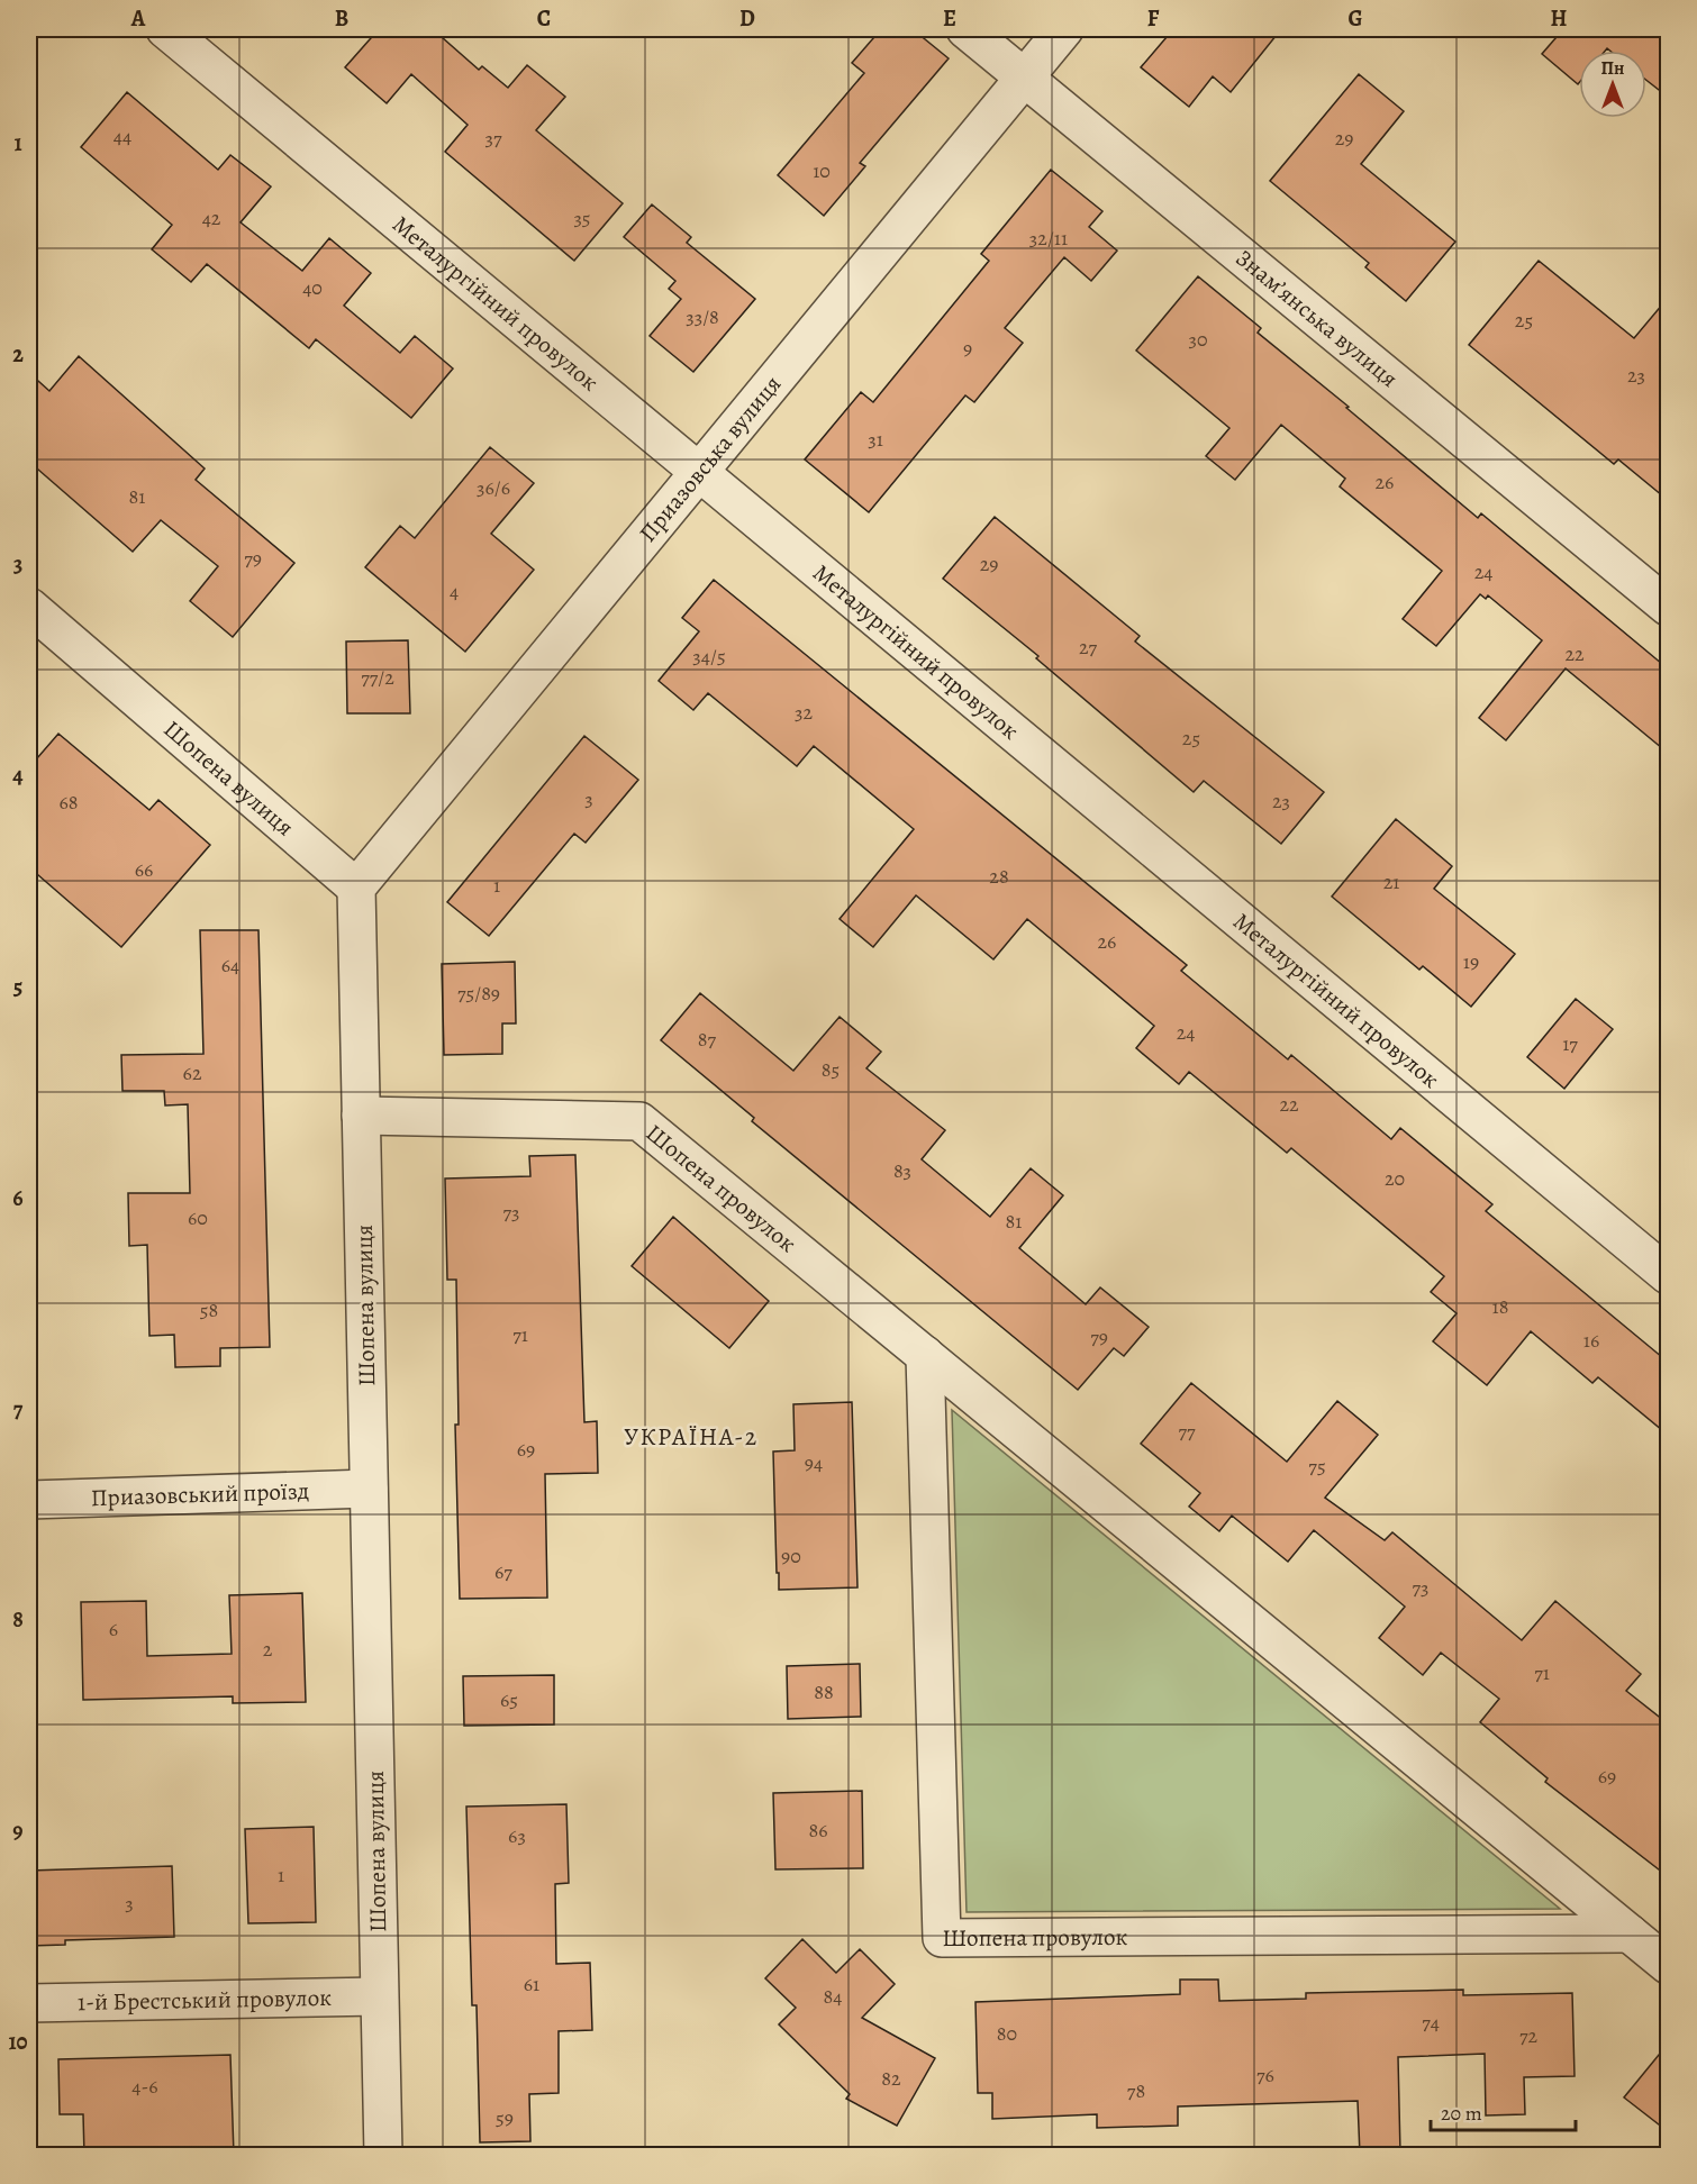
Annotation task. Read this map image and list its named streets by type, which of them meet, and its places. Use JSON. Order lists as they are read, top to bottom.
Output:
{
  "streets": {
    "street": [
      "Металургійний провулок",
      "Знам’янська вулиця",
      "Приазовська вулиця",
      "Шопена вулиця",
      "Шопена провулок",
      "Приазовський проїзд",
      "1-й Брестський провулок"
    ]
  },
  "crossings": [
    ["Металургійний провулок", "Приазовська вулиця"],
    ["Знам’янська вулиця", "Приазовська вулиця"],
    ["Приазовська вулиця", "Шопена вулиця"],
    ["Шопена вулиця", "Шопена провулок"],
    ["Шопена вулиця", "Приазовський проїзд"],
    ["Шопена вулиця", "1-й Брестський провулок"]
  ],
  "districts": ["УКРАЇНА-2"],
  "house_numbers": [
    "44",
    "37",
    "29",
    "10",
    "42",
    "35",
    "32/11",
    "40",
    "33/8",
    "25",
    "30",
    "9",
    "23",
    "31",
    "26",
    "36/6",
    "81",
    "79",
    "29",
    "24",
    "4",
    "27",
    "22",
    "34/5",
    "77/2",
    "32",
    "25",
    "3",
    "23",
    "68",
    "66",
    "28",
    "21",
    "1",
    "26",
    "19",
    "64",
    "75/89",
    "24",
    "87",
    "17",
    "85",
    "62",
    "22",
    "83",
    "20",
    "73",
    "60",
    "81",
    "18",
    "58",
    "71",
    "79",
    "16",
    "77",
    "69",
    "94",
    "75",
    "90",
    "67",
    "73",
    "6",
    "2",
    "71",
    "88",
    "65",
    "69",
    "86",
    "63",
    "1",
    "3",
    "61",
    "84",
    "74",
    "80",
    "72",
    "76",
    "82",
    "4-6",
    "78",
    "59"
  ],
  "scale_bar": "20 m",
  "north": "top",
  "grid": {
    "columns": [
      "A",
      "B",
      "C",
      "D",
      "E",
      "F",
      "G",
      "H"
    ],
    "rows": [
      "1",
      "2",
      "3",
      "4",
      "5",
      "6",
      "7",
      "8",
      "9",
      "10"
    ]
  }
}
